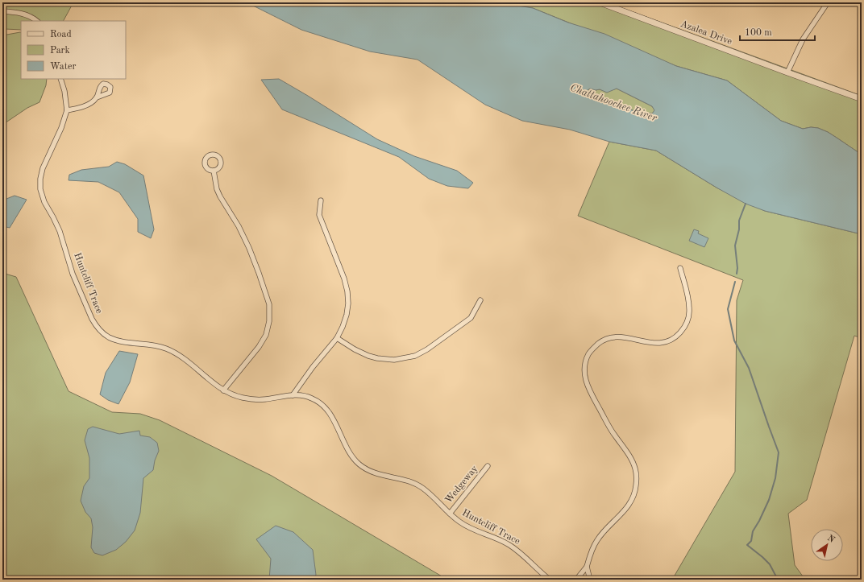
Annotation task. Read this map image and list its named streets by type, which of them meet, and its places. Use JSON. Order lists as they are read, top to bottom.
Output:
{
  "streets": {
    "street": ["Azalea Drive", "Huntcliff Trace", "Wedgeway"]
  },
  "crossings": [
    ["Huntcliff Trace", "Wedgeway"]
  ],
  "water": ["Chattahoochee River"],
  "legend": ["Road", "Park", "Water"],
  "scale_bar": "100 m",
  "north": "top right"
}
